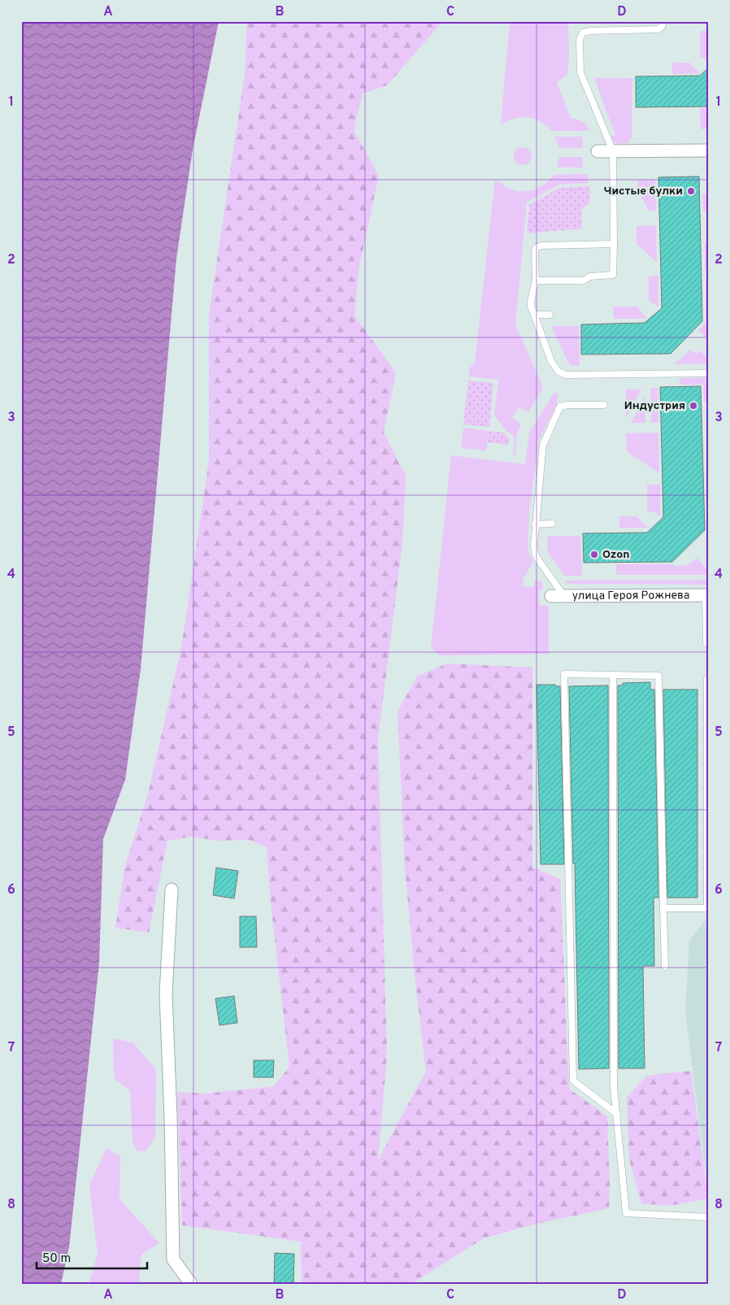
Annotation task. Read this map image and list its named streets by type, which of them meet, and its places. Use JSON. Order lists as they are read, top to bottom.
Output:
{
  "streets": {
    "street": ["улица Героя Рожнева"]
  },
  "places": ["Чистые булки", "Индустрия", "Ozon"],
  "scale_bar": "50 m",
  "grid": {
    "columns": [
      "A",
      "B",
      "C",
      "D"
    ],
    "rows": [
      "1",
      "2",
      "3",
      "4",
      "5",
      "6",
      "7",
      "8"
    ]
  }
}
